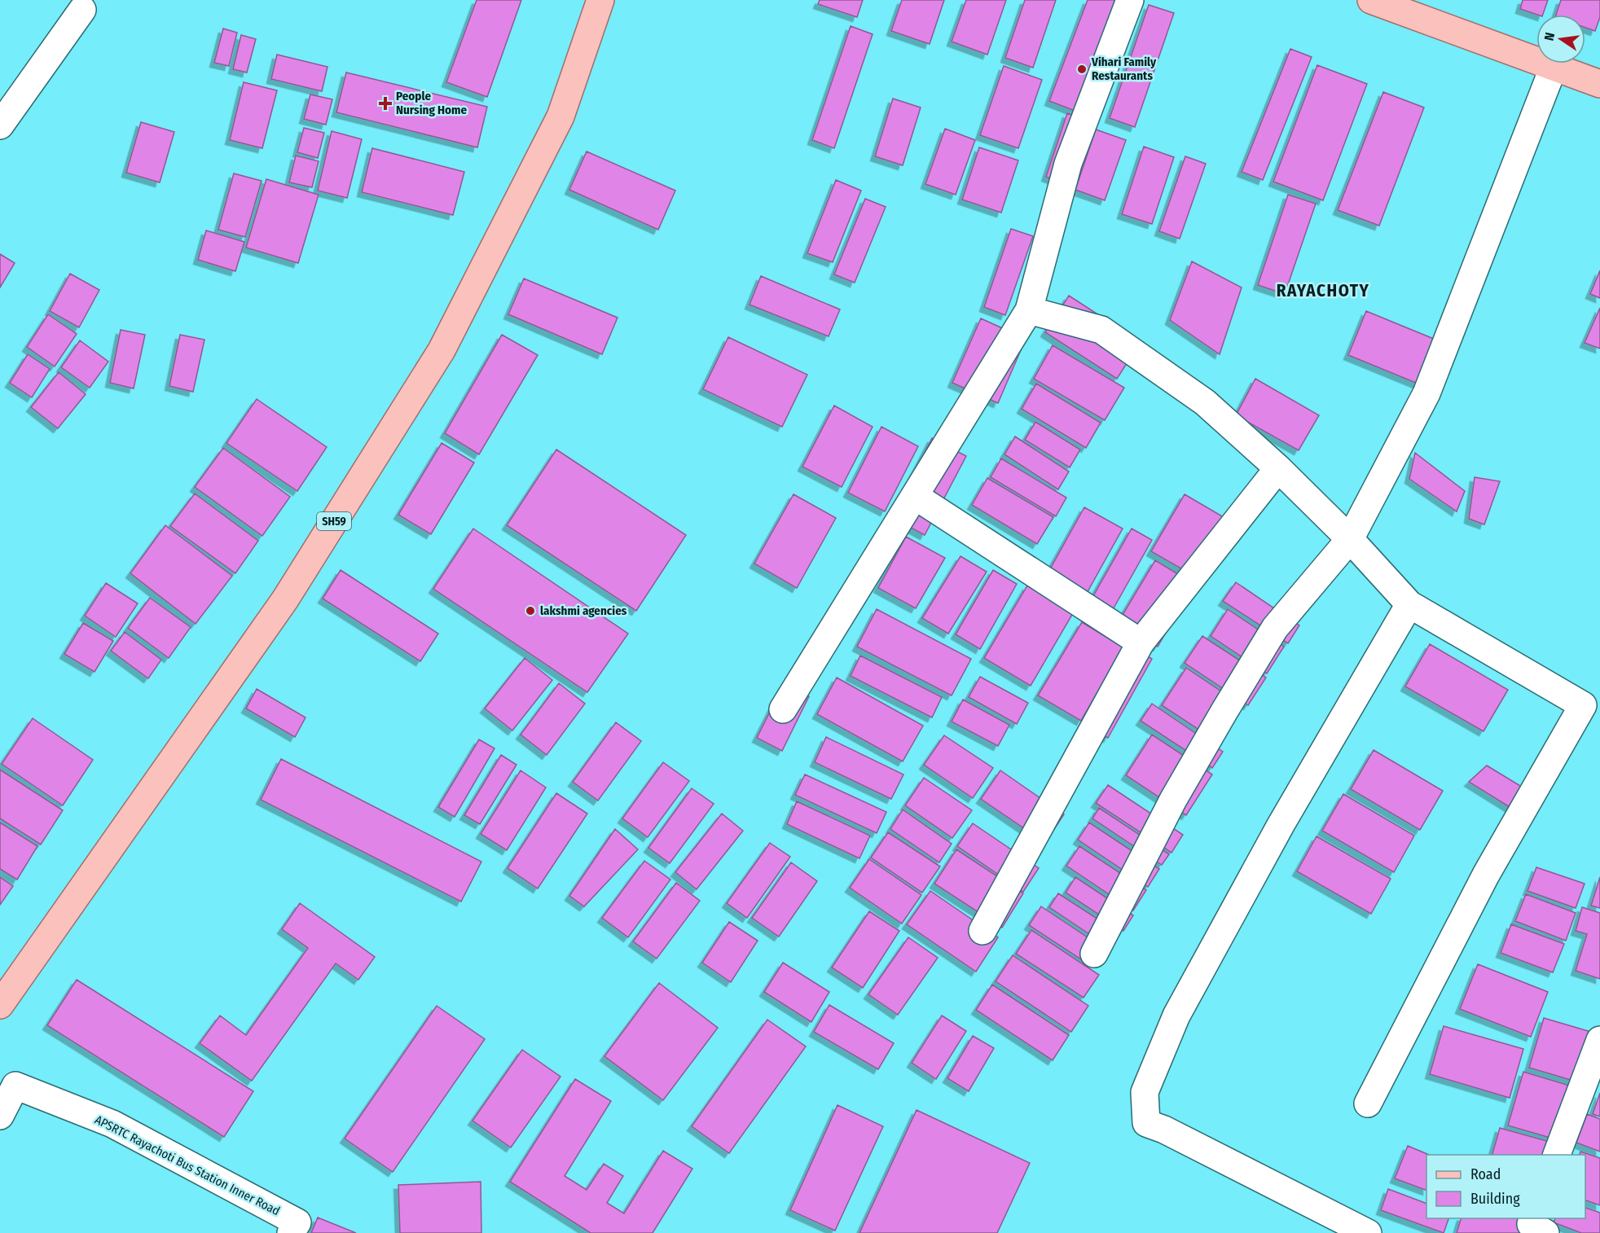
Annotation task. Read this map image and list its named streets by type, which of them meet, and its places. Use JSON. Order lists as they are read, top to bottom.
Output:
{
  "streets": {
    "main road": ["SH59"],
    "street": ["APSRTC Rayachoti Bus Station Inner Road"]
  },
  "districts": ["RAYACHOTY"],
  "places": {
    "other": ["Vihari Family Restaurants", "lakshmi agencies"],
    "health": ["People Nursing Home"]
  },
  "legend": ["Road", "Building"],
  "north": "left"
}
